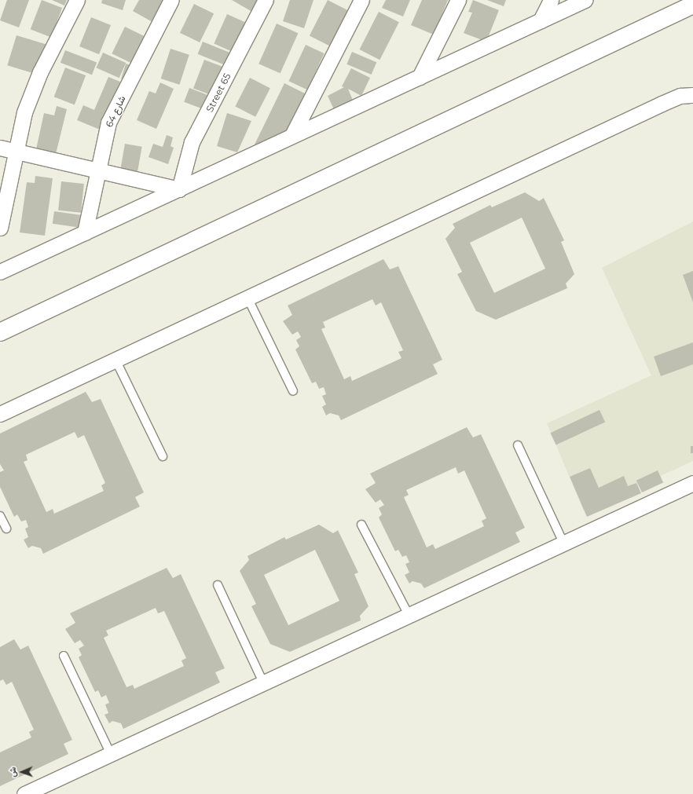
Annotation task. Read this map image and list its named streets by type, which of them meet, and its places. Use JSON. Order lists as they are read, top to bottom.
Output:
{
  "streets": {
    "street": ["Street 65", "شارع 64"]
  },
  "north": "left"
}
